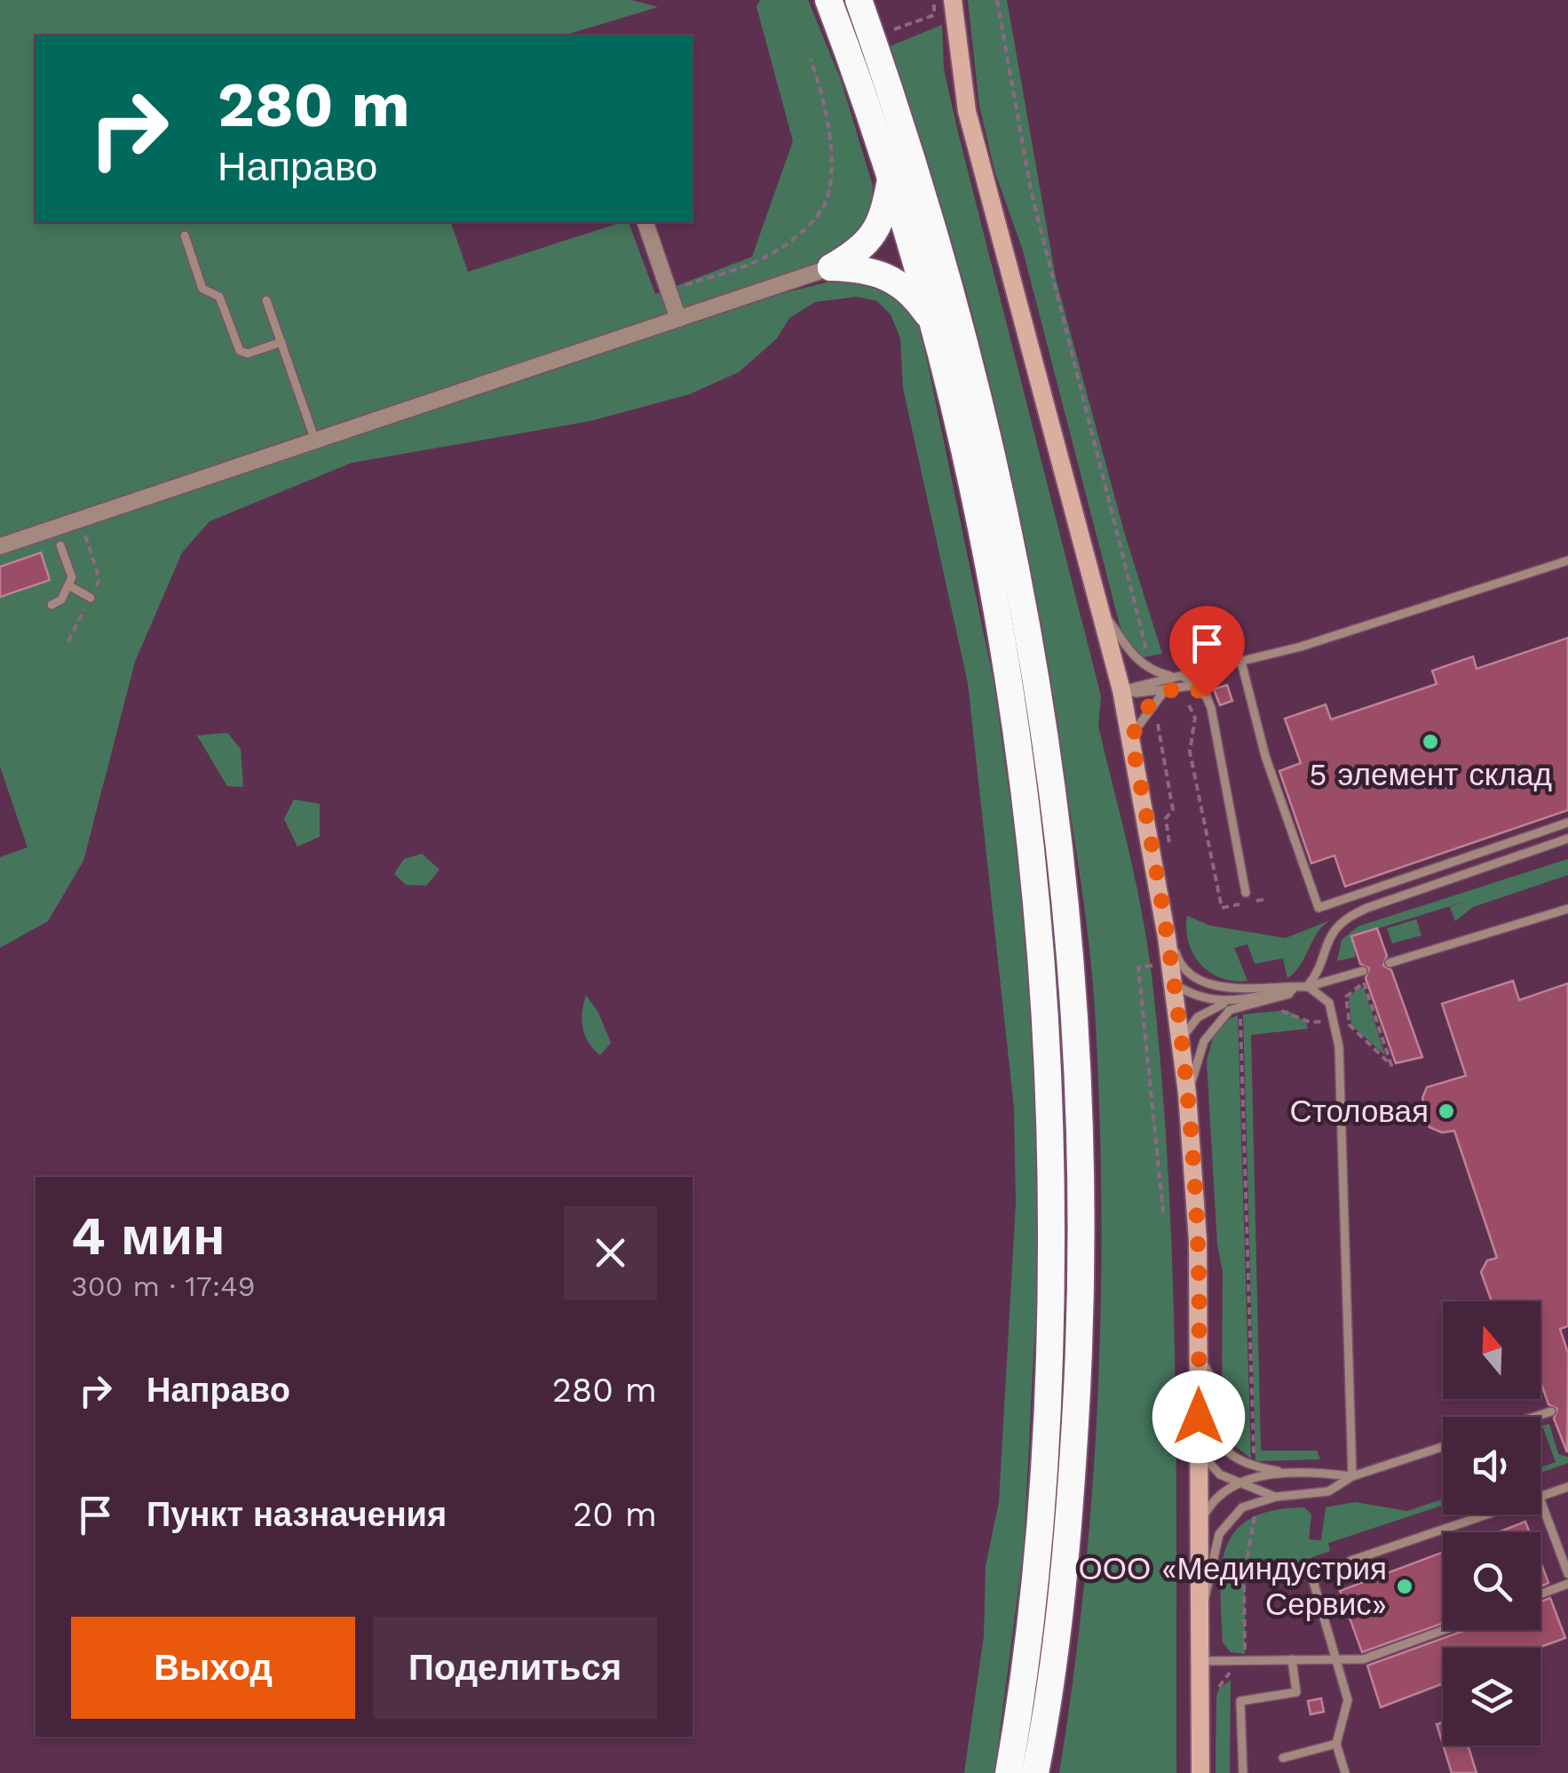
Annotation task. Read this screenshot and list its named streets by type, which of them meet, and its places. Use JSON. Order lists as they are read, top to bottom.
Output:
{
  "places": ["5 элемент склад", "Столовая", "ООО «Мединдустрия Сервис»"],
  "north": "top",
  "page": {
    "turn": ["280 m", "Направо"],
    "heading": ["4 мин", "300 m · 17:49"],
    "list": [
      {
        "name": "Направо",
        "value": "280 m"
      },
      {
        "name": "Пункт назначения",
        "value": "20 m"
      }
    ],
    "buttons": ["Выход", "Поделиться"]
  }
}
